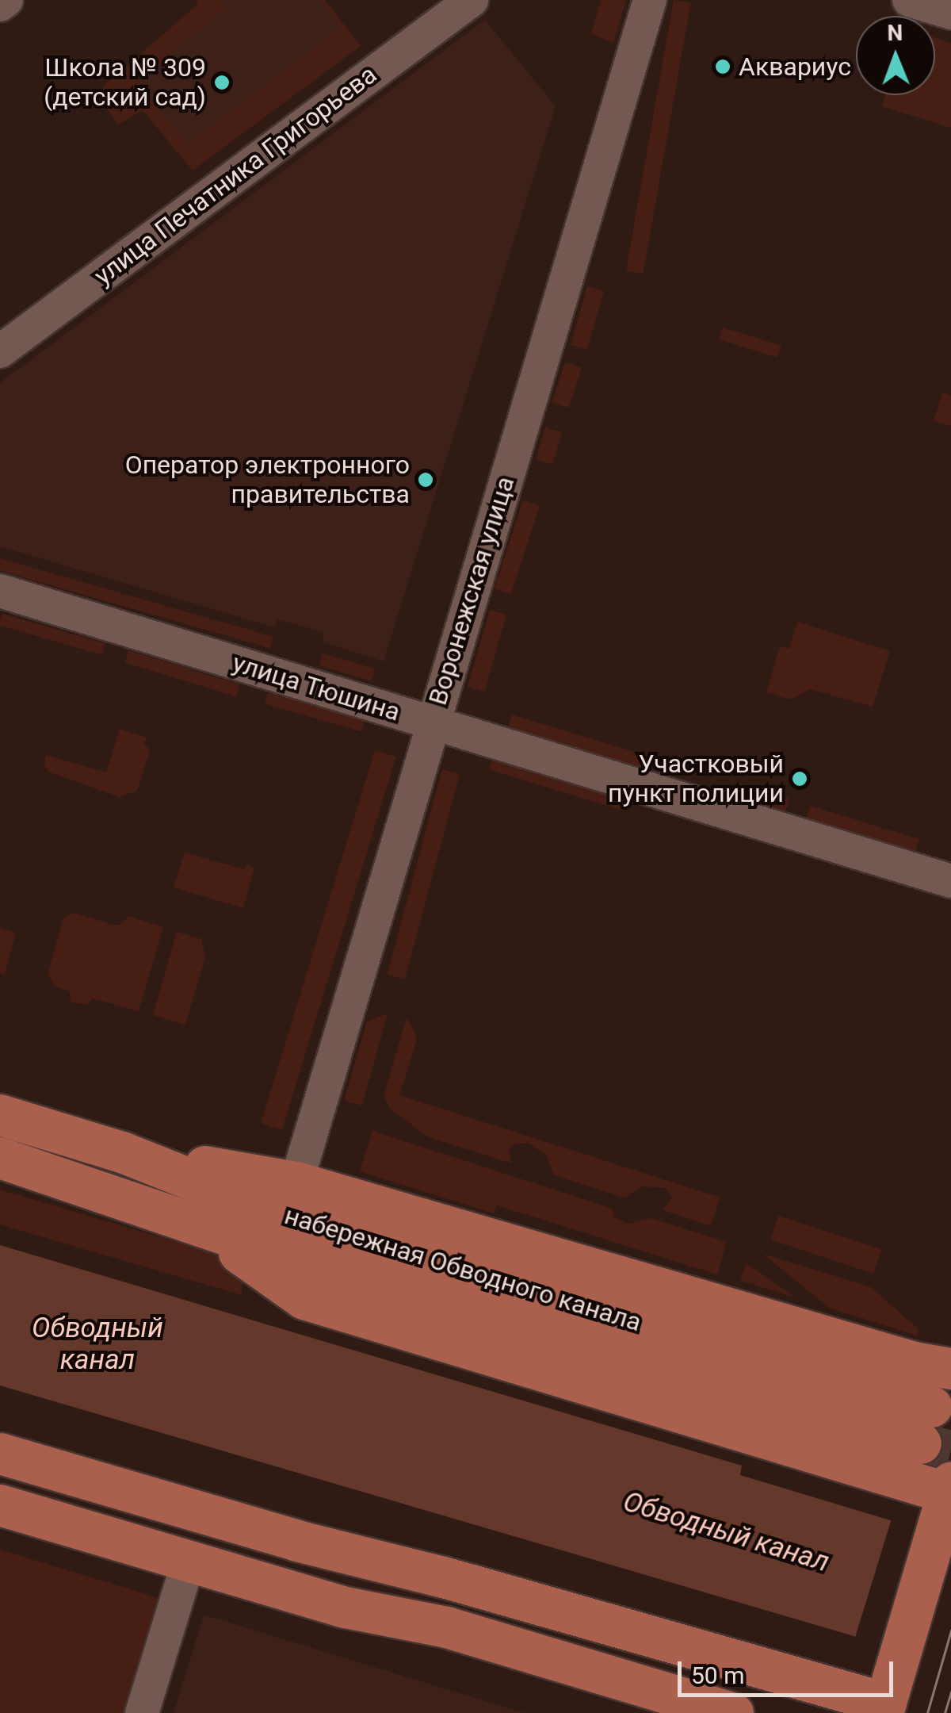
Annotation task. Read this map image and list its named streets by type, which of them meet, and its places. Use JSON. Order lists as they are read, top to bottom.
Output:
{
  "streets": {
    "main road": ["набережная Обводного канала"],
    "street": ["улица Печатника Григорьева", "Воронежская улица", "улица Тюшина"]
  },
  "crossings": [
    ["Воронежская улица", "улица Тюшина"]
  ],
  "water": ["Обводный канал"],
  "places": [
    "Аквариус",
    "Школа № 309 (детский сад)",
    "Оператор электронного правительства",
    "Участковый пункт полиции"
  ],
  "scale_bar": "50 m",
  "north": "top"
}
